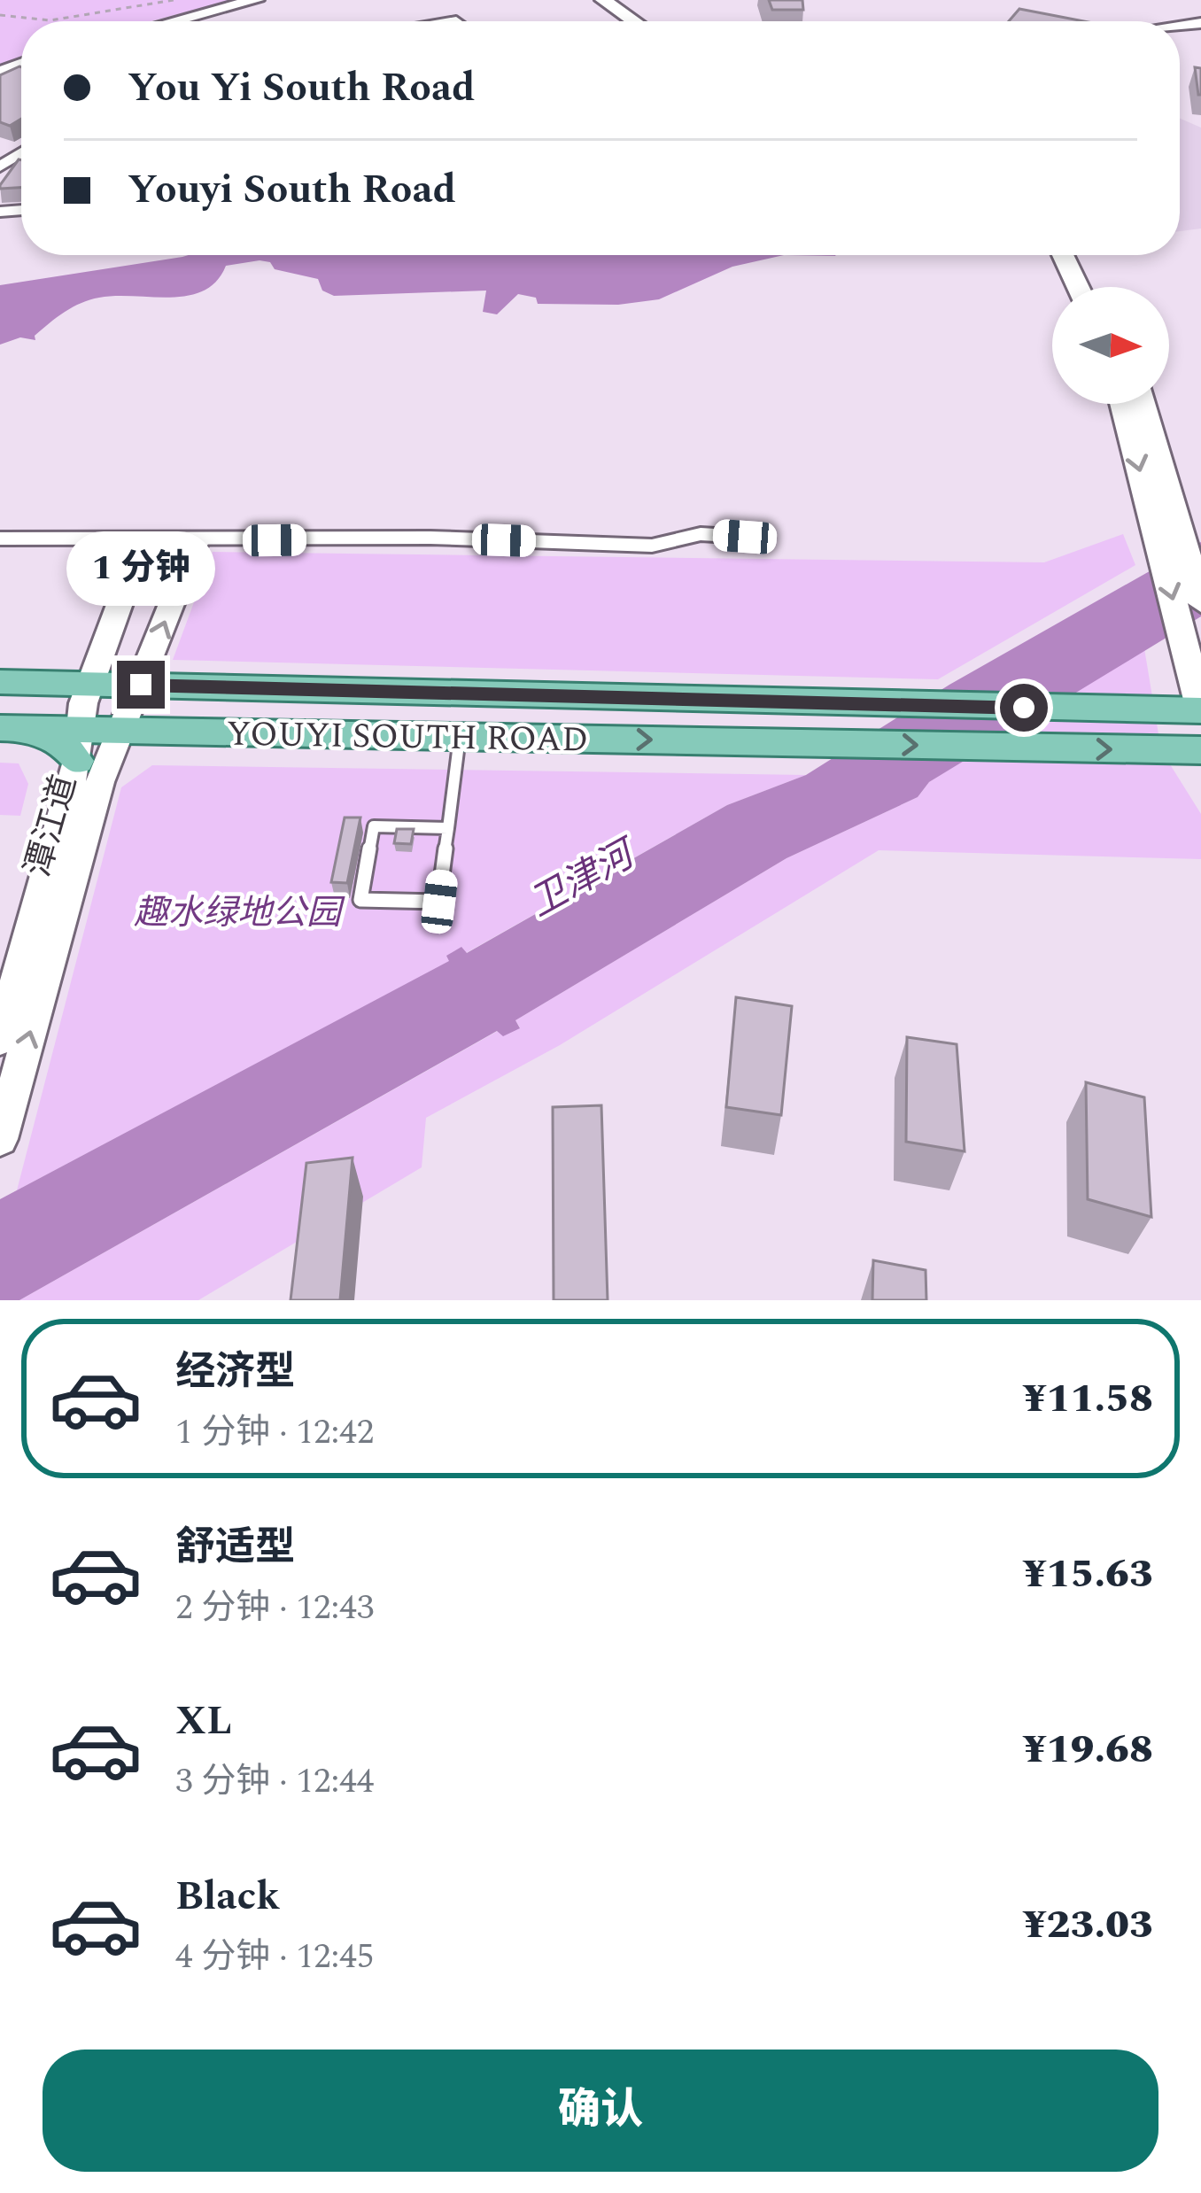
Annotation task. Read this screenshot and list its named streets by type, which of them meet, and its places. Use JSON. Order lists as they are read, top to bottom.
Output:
{
  "streets": {
    "main road": ["YOUYI SOUTH ROAD"],
    "street": ["潭江道"]
  },
  "crossings": [
    ["YOUYI SOUTH ROAD", "潭江道"]
  ],
  "water": ["卫津河"],
  "parks": ["趣水绿地公园"],
  "north": "right",
  "page": {
    "banner": ["You Yi South Road", "Youyi South Road"],
    "bubble": "1 分钟",
    "list": [
      {
        "name": "经济型",
        "note": "1 分钟 · 12:42",
        "value": "¥11.58"
      },
      {
        "name": "舒适型",
        "note": "2 分钟 · 12:43",
        "value": "¥15.63"
      },
      {
        "name": "XL",
        "note": "3 分钟 · 12:44",
        "value": "¥19.68"
      },
      {
        "name": "Black",
        "note": "4 分钟 · 12:45",
        "value": "¥23.03"
      }
    ],
    "buttons": "确认"
  }
}
